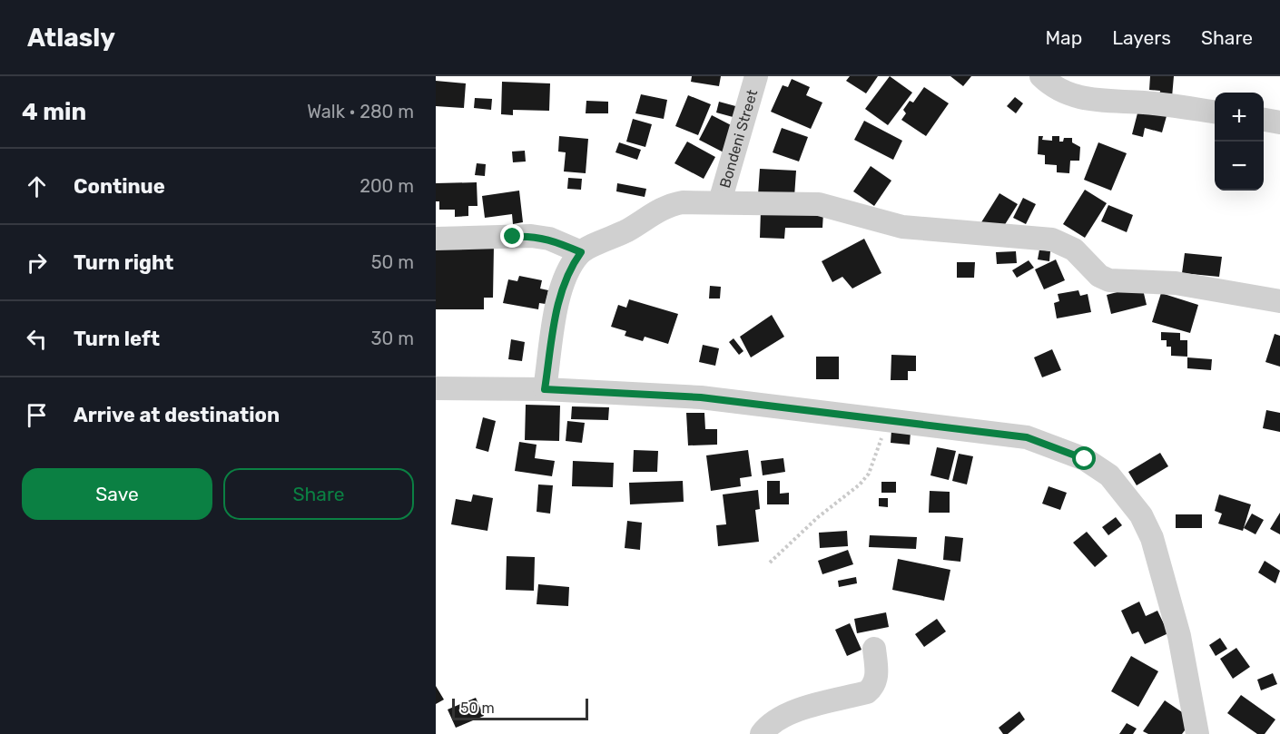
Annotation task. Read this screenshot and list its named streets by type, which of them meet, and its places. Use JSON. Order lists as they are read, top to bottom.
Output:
{
  "streets": {
    "street": ["Bondeni Street"]
  },
  "scale_bar": "50 m",
  "page": {
    "header": "Atlasly",
    "nav": ["Map", "Layers", "Share"],
    "heading": ["4 min", "Walk · 280 m"],
    "map_buttons": ["+", "−"],
    "list": [
      ["Continue", "200 m"],
      ["Turn right", "50 m"],
      ["Turn left", "30 m"],
      "Arrive at destination"
    ],
    "buttons": ["Save", "Share"],
    "scale": "50 m"
  }
}
